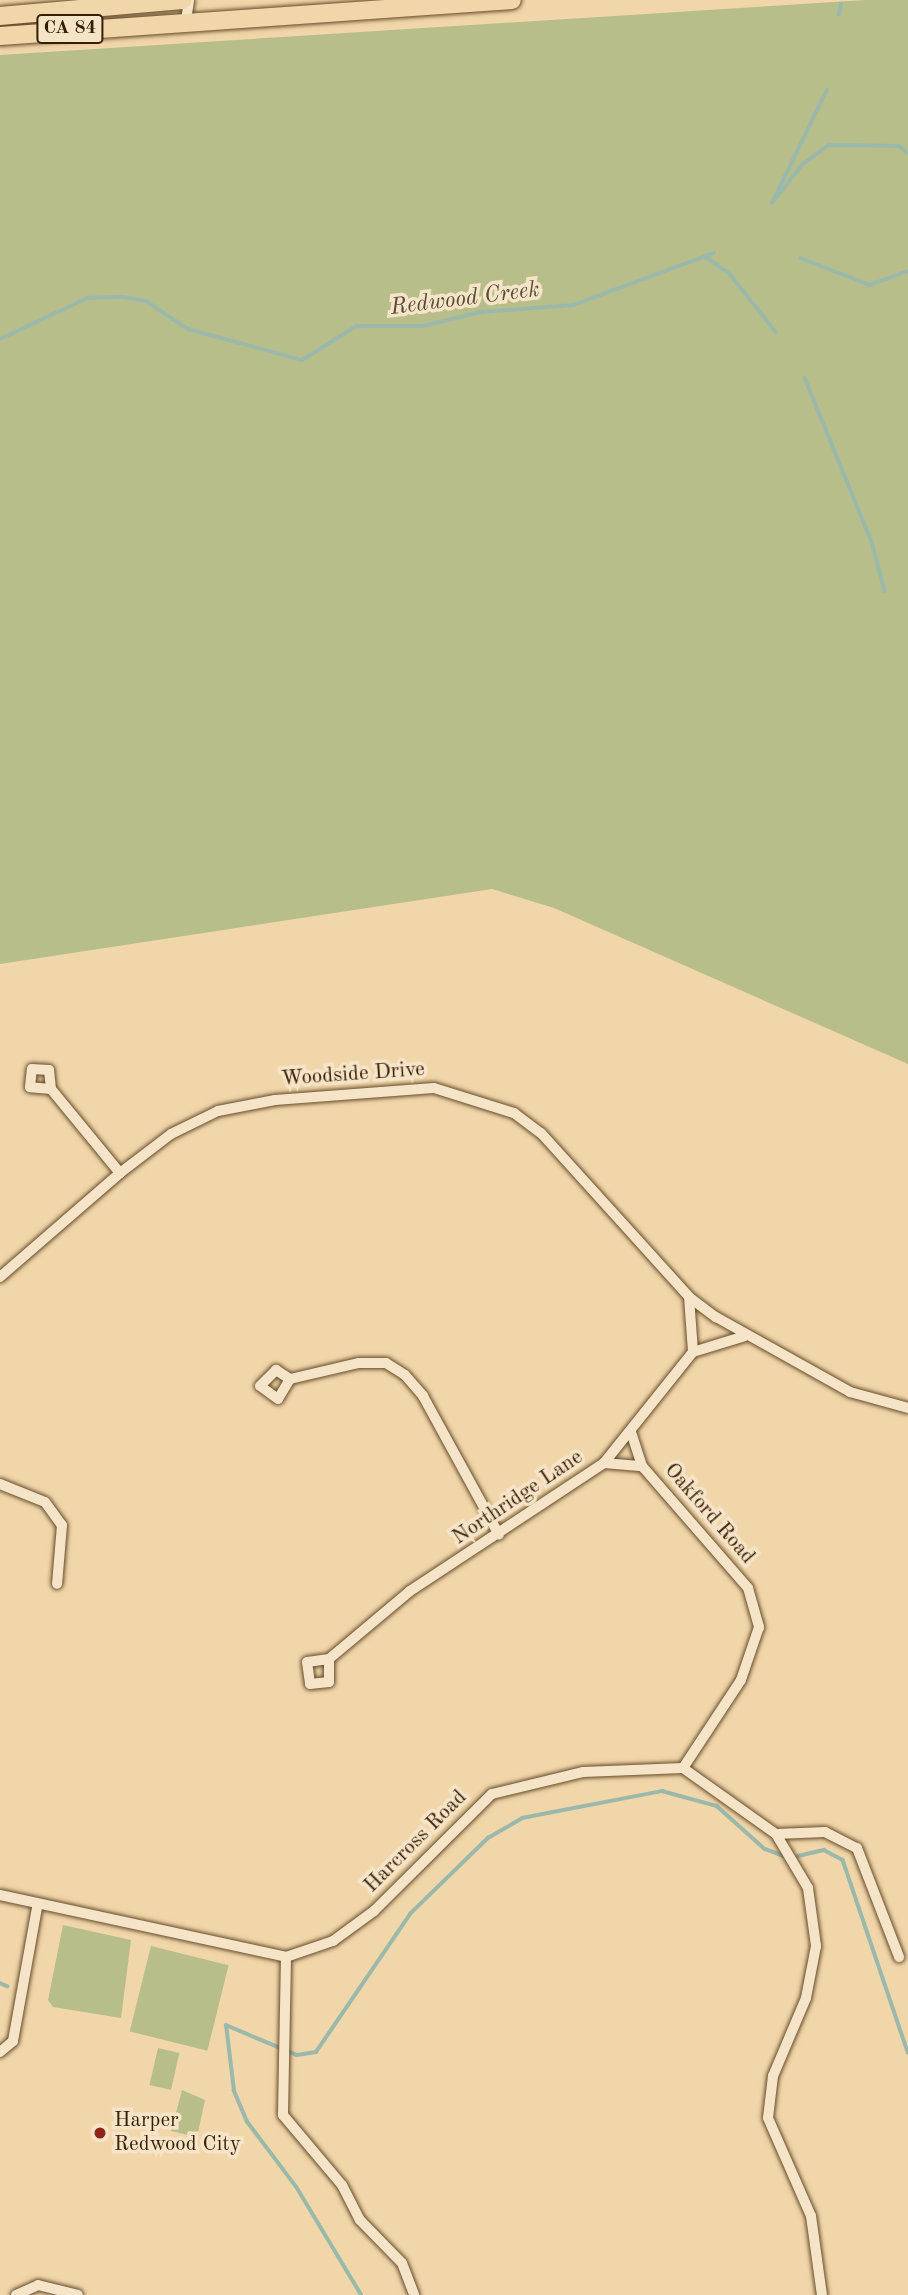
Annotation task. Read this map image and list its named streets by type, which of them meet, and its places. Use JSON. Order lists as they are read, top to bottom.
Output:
{
  "streets": {
    "main road": ["CA 84"],
    "street": [
      "Woodside Drive",
      "Northridge Lane",
      "Oakford Road",
      "Harcross Road"
    ]
  },
  "crossings": [
    ["Northridge Lane", "Oakford Road"],
    ["Oakford Road", "Harcross Road"]
  ],
  "water": ["Redwood Creek"],
  "places": ["Harper Redwood City"]
}
